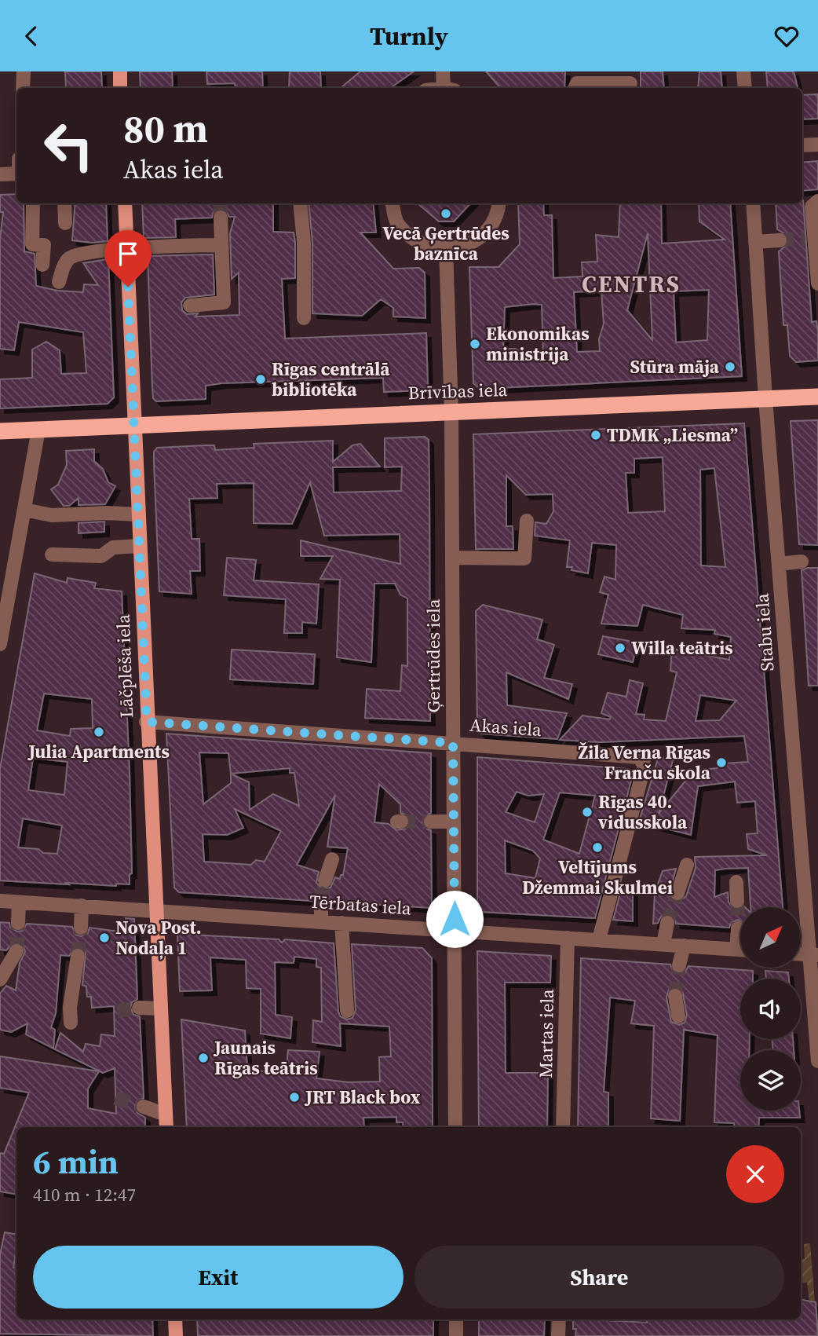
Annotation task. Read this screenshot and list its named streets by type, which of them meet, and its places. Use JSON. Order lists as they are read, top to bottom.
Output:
{
  "streets": {
    "highway": ["Brīvības iela"],
    "main road": ["Lāčplēša iela"],
    "street": [
      "Stabu iela",
      "Ģertrūdes iela",
      "Akas iela",
      "Tērbatas iela",
      "Martas iela"
    ]
  },
  "crossings": [
    ["Brīvības iela", "Stabu iela"],
    ["Brīvības iela", "Ģertrūdes iela"],
    ["Brīvības iela", "Lāčplēša iela"],
    ["Ģertrūdes iela", "Akas iela"],
    ["Ģertrūdes iela", "Tērbatas iela"],
    ["Lāčplēša iela", "Akas iela"],
    ["Lāčplēša iela", "Tērbatas iela"],
    ["Akas iela", "Tērbatas iela"],
    ["Tērbatas iela", "Martas iela"]
  ],
  "districts": ["CENTRS"],
  "places": [
    "Vecā Ģertrūdes baznīca",
    "Ekonomikas ministrija",
    "Stūra māja",
    "Rīgas centrālā bibliotēka",
    "TDMK „Liesma”",
    "Willa teātris",
    "Julia Apartments",
    "Žila Verna Rīgas Franču skola",
    "Rīgas 40. vidusskola",
    "Veltījums Džemmai Skulmei",
    "Nova Post. Nodaļa 1",
    "Jaunais Rīgas teātris",
    "JRT Black box"
  ],
  "north": "top right",
  "page": {
    "header": "Turnly",
    "turn": ["80 m", "Akas iela"],
    "heading": ["6 min", "410 m · 12:47"],
    "buttons": ["Exit", "Share"]
  }
}
